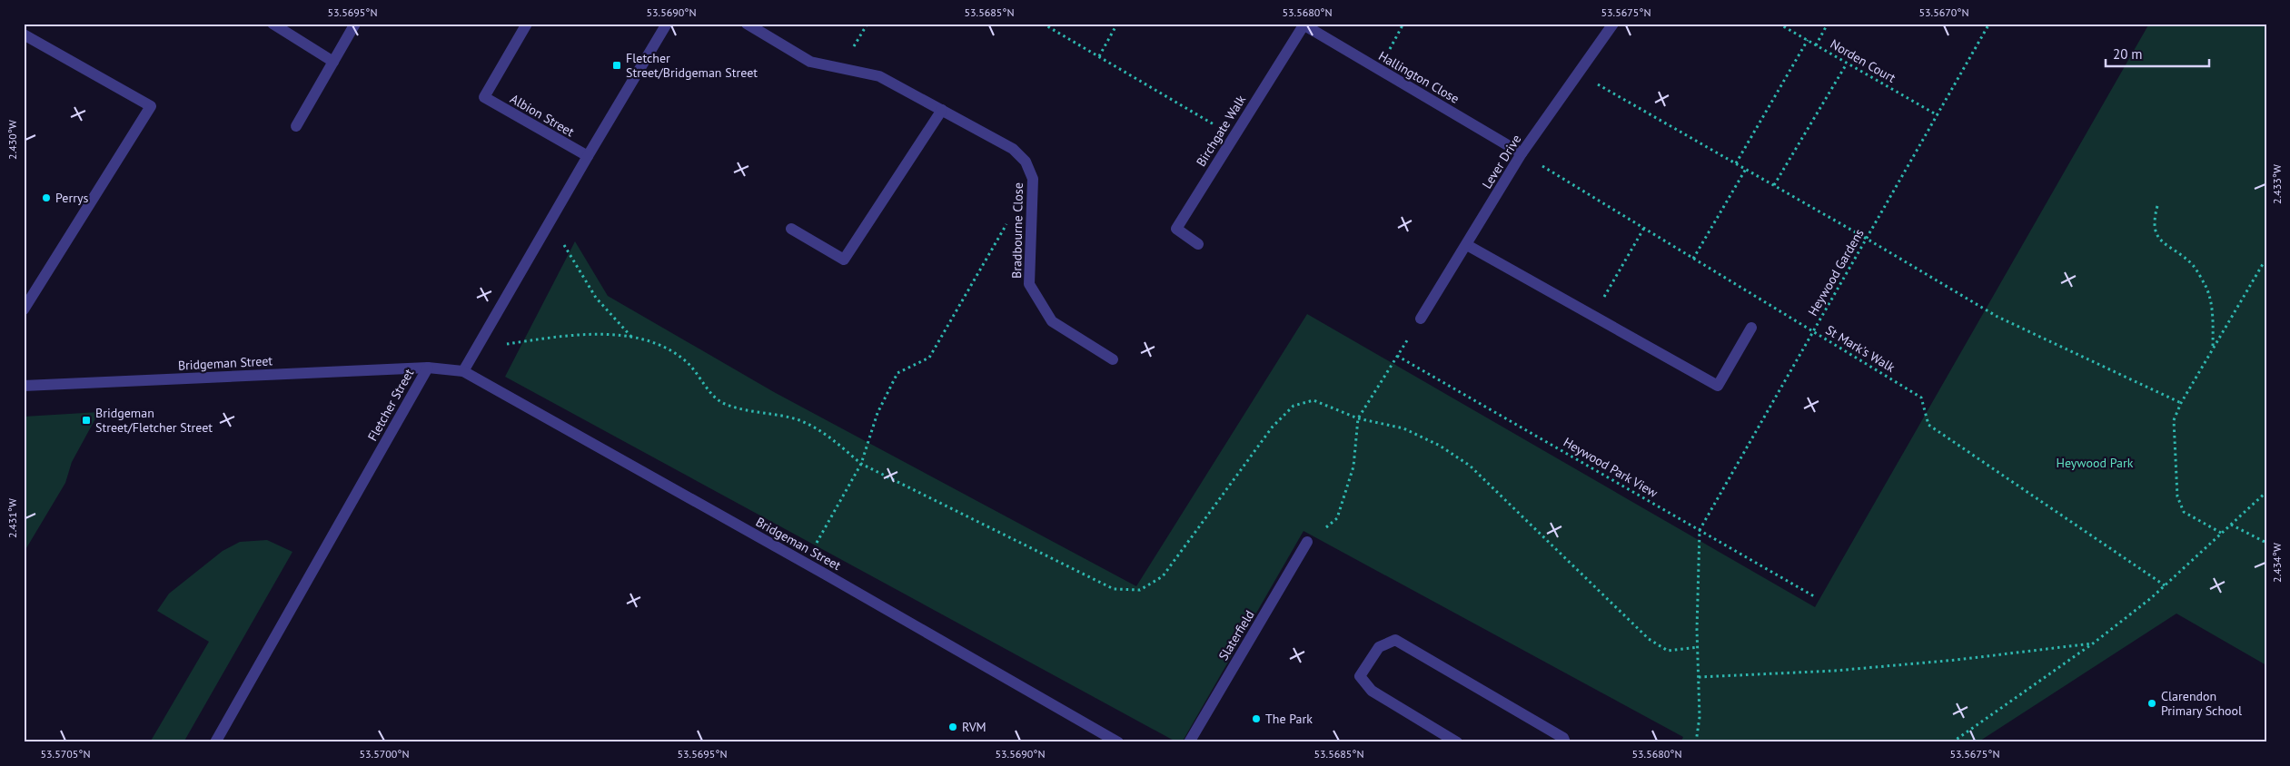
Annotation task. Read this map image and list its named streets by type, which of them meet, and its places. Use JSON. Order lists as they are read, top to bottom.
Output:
{
  "streets": {
    "street": [
      "Hallington Close",
      "Albion Street",
      "Birchgate Walk",
      "Lever Drive",
      "Bradbourne Close",
      "Bridgeman Street",
      "Fletcher Street",
      "Slaterfield"
    ],
    "path": [
      "Norden Court",
      "Heywood Gardens",
      "St Mark's Walk",
      "Heywood Park View"
    ]
  },
  "crossings": [
    ["Norden Court", "Heywood Gardens"],
    ["Hallington Close", "Birchgate Walk"],
    ["Hallington Close", "Lever Drive"],
    ["Hallington Close", "St Mark's Walk"],
    ["Lever Drive", "St Mark's Walk"],
    ["Heywood Gardens", "St Mark's Walk"],
    ["Heywood Gardens", "Heywood Park View"],
    ["Bridgeman Street", "Fletcher Street"]
  ],
  "parks": ["Heywood Park"],
  "places": {
    "transit": ["Fletcher Street/Bridgeman Street", "Bridgeman Street/Fletcher Street"],
    "other": [
      "Perrys",
      "Clarendon Primary School",
      "The Park",
      "RVM"
    ]
  },
  "scale_bar": "20 m",
  "coordinates": [
    "53.5695°N",
    "53.5690°N",
    "53.5685°N",
    "53.5680°N",
    "53.5675°N",
    "53.5670°N",
    "2.430°W",
    "2.433°W",
    "2.431°W",
    "2.434°W",
    "53.5705°N",
    "53.5700°N"
  ]
}
